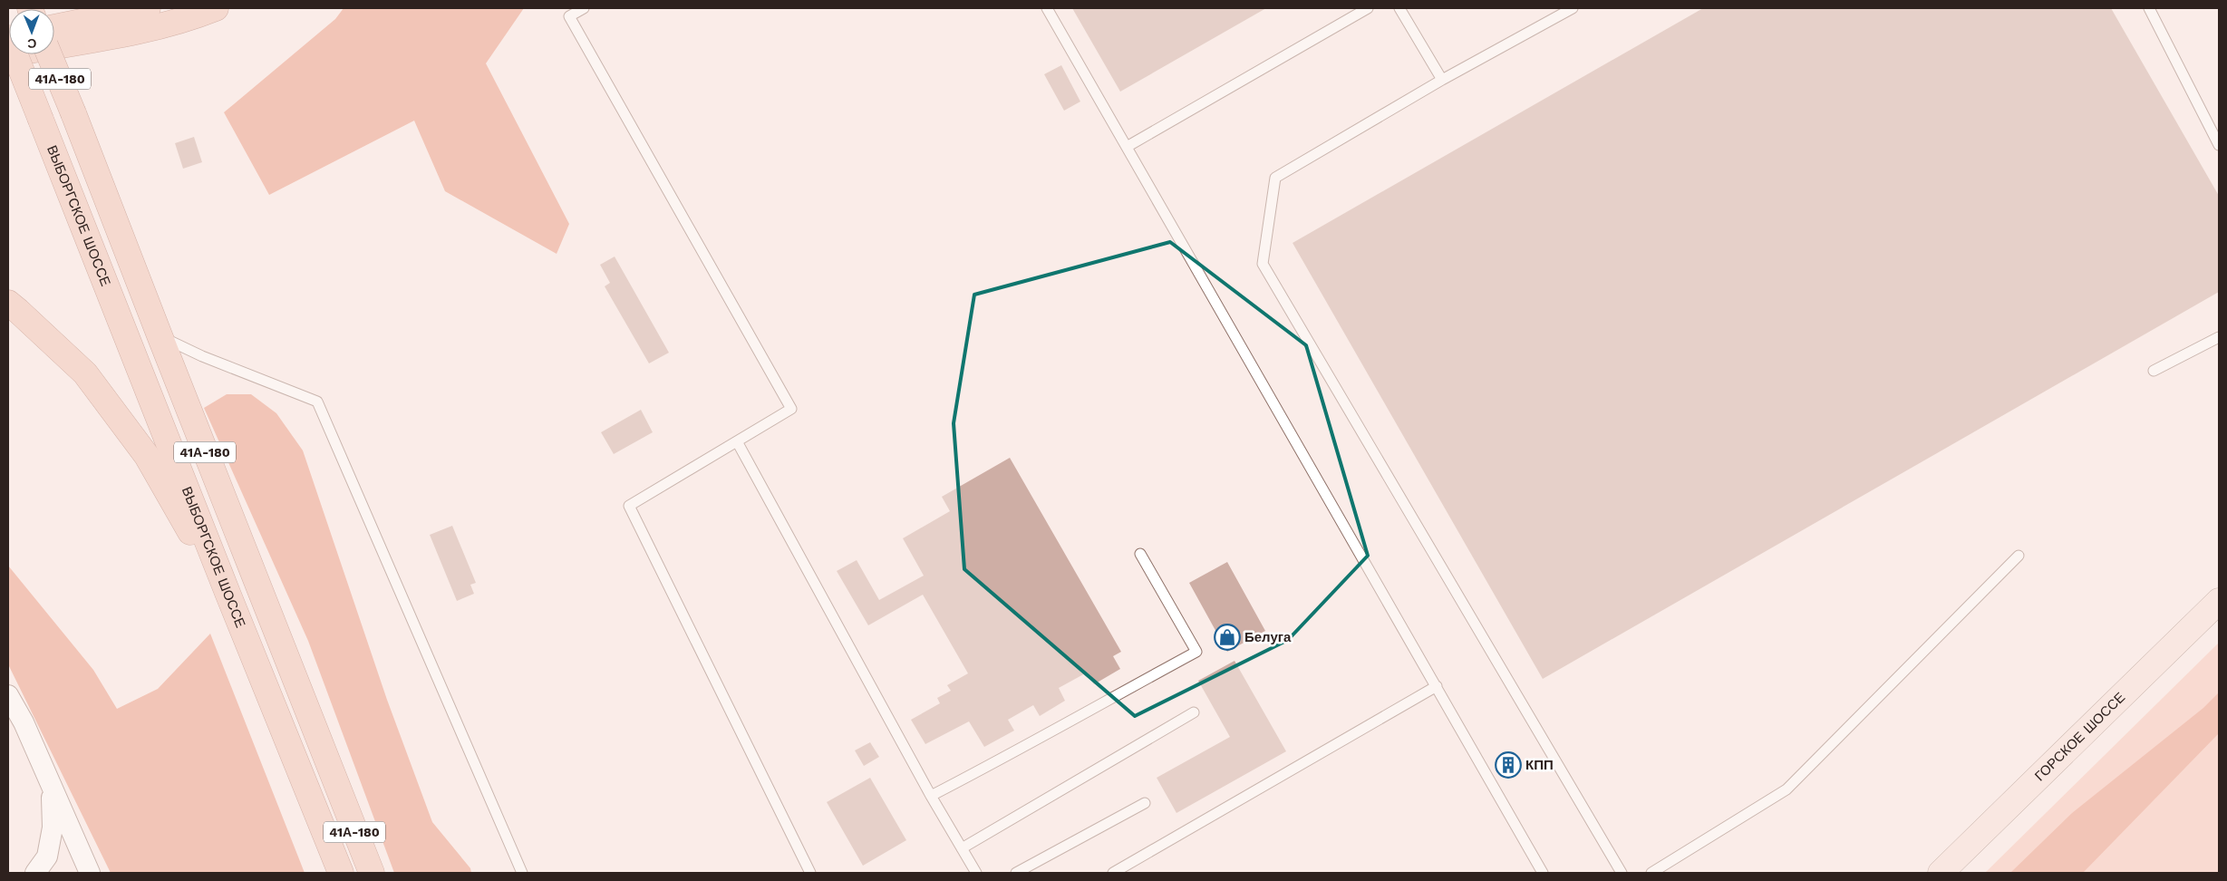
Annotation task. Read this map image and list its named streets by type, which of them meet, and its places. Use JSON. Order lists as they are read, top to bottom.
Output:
{
  "streets": {
    "main road": ["41А-180", "ВЫБОРГСКОЕ ШОССЕ", "ГОРСКОЕ ШОССЕ"]
  },
  "places": {
    "shop": ["Белуга"],
    "building": ["КПП"]
  },
  "north": "bottom"
}
